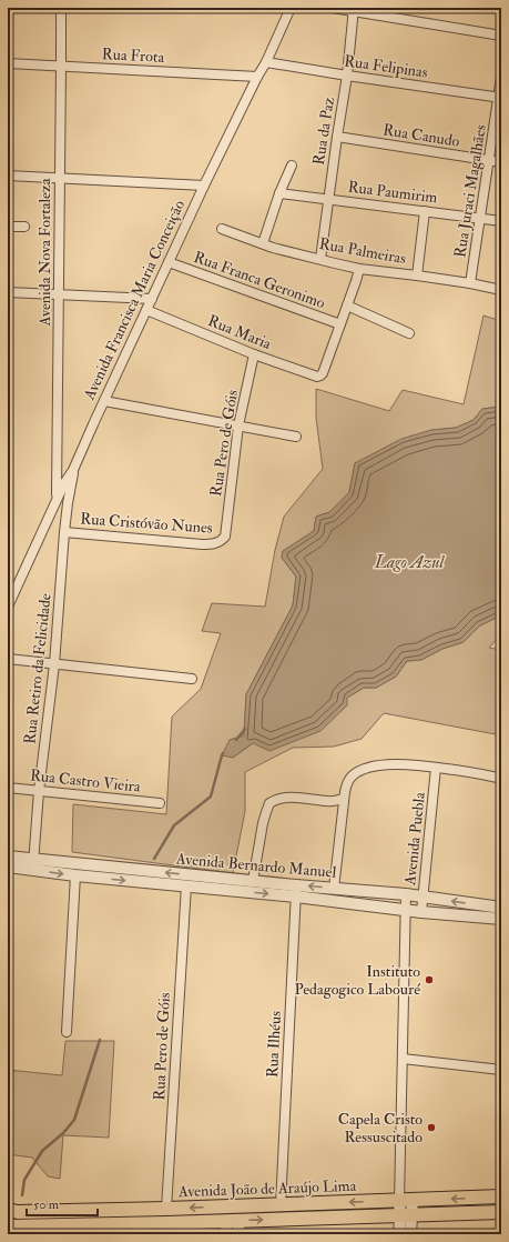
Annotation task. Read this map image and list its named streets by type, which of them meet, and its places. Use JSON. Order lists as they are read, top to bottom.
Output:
{
  "streets": {
    "main road": ["Avenida João de Araújo Lima"],
    "street": [
      "Rua Frota",
      "Rua Felipinas",
      "Rua da Paz",
      "Rua Canudo",
      "Rua Juraci Magalhães",
      "Rua Paumirim",
      "Rua Palmeiras",
      "Avenida Nova Fortaleza",
      "Rua Franca Geronimo",
      "Avenida Francisca Maria Conceição",
      "Rua Maria",
      "Rua Pero de Góis",
      "Rua Cristóvão Nunes",
      "Rua Retiro da Felicidade",
      "Rua Castro Vieira",
      "Avenida Puebla",
      "Avenida Bernardo Manuel",
      "Rua Ilhéus"
    ]
  },
  "crossings": [
    ["Rua Frota", "Avenida Nova Fortaleza"],
    ["Rua Frota", "Avenida Francisca Maria Conceição"],
    ["Rua Felipinas", "Rua da Paz"],
    ["Rua Felipinas", "Rua Juraci Magalhães"],
    ["Rua Felipinas", "Avenida Francisca Maria Conceição"],
    ["Rua da Paz", "Rua Canudo"],
    ["Rua da Paz", "Rua Paumirim"],
    ["Rua da Paz", "Rua Palmeiras"],
    ["Rua Canudo", "Rua Juraci Magalhães"],
    ["Rua Juraci Magalhães", "Rua Paumirim"],
    ["Rua Juraci Magalhães", "Rua Palmeiras"],
    ["Avenida Nova Fortaleza", "Avenida Francisca Maria Conceição"],
    ["Rua Franca Geronimo", "Avenida Francisca Maria Conceição"],
    ["Rua Franca Geronimo", "Rua Maria"],
    ["Avenida Francisca Maria Conceição", "Rua Maria"],
    ["Avenida Francisca Maria Conceição", "Rua Retiro da Felicidade"],
    ["Rua Maria", "Rua Pero de Góis"],
    ["Rua Pero de Góis", "Rua Cristóvão Nunes"],
    ["Rua Pero de Góis", "Avenida Bernardo Manuel"],
    ["Rua Pero de Góis", "Avenida João de Araújo Lima"],
    ["Rua Cristóvão Nunes", "Rua Retiro da Felicidade"],
    ["Rua Retiro da Felicidade", "Rua Castro Vieira"],
    ["Rua Retiro da Felicidade", "Avenida Bernardo Manuel"],
    ["Avenida Puebla", "Avenida Bernardo Manuel"],
    ["Avenida Puebla", "Avenida João de Araújo Lima"],
    ["Avenida Bernardo Manuel", "Rua Ilhéus"],
    ["Rua Ilhéus", "Avenida João de Araújo Lima"]
  ],
  "water": ["Lago Azul"],
  "places": ["Instituto Pedagogico Labouré", "Capela Cristo Ressuscitado"],
  "scale_bar": "50 m"
}
